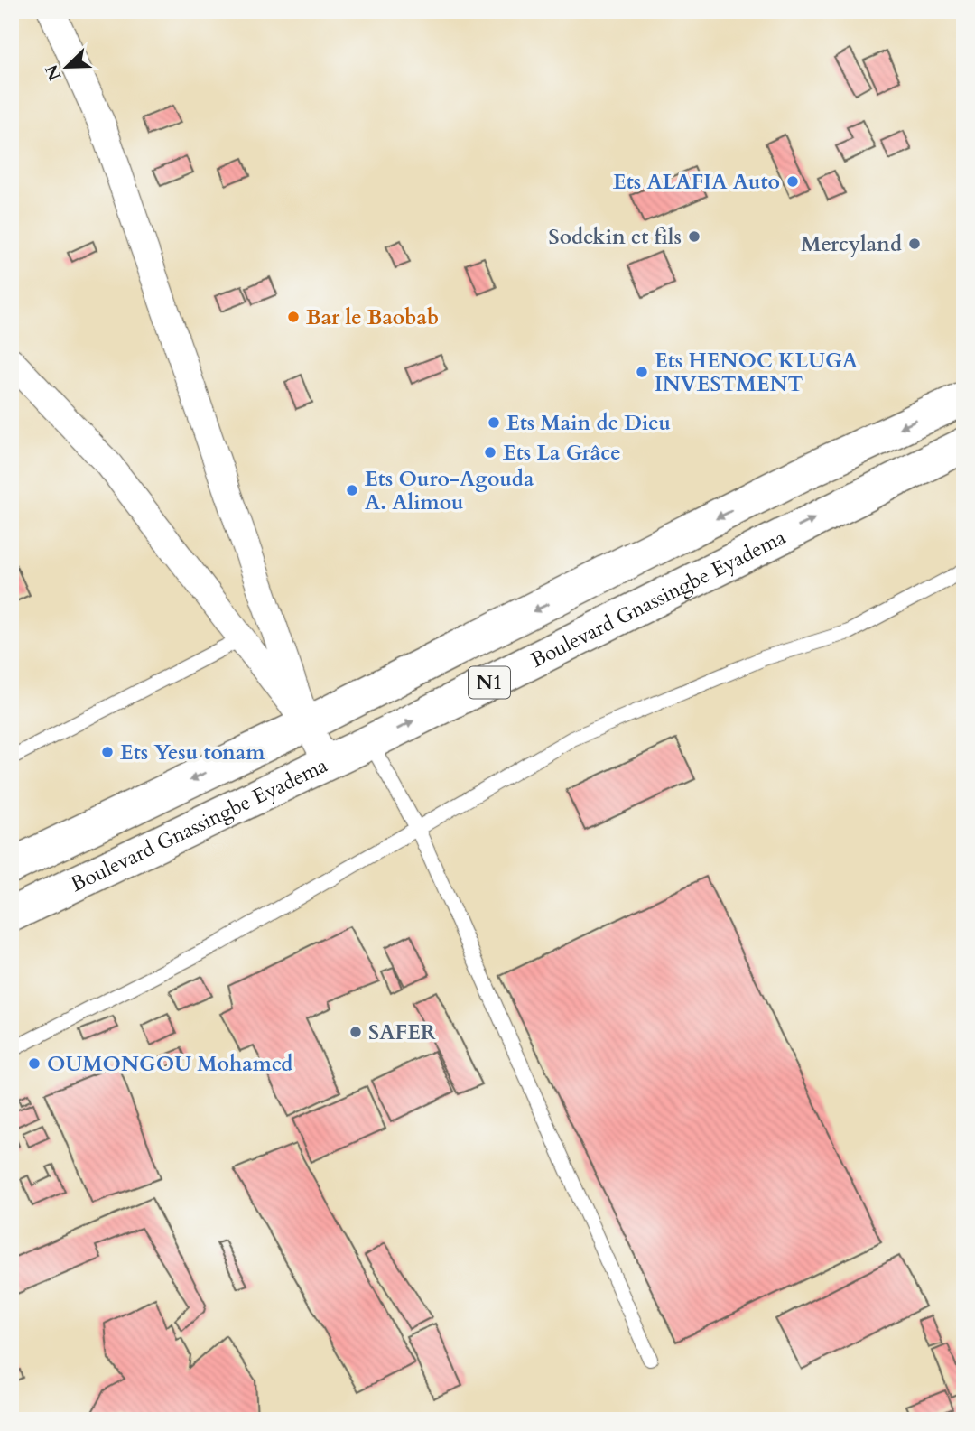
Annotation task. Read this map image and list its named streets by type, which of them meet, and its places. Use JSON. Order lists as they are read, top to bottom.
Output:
{
  "streets": {
    "highway": ["Boulevard Gnassingbe Eyadema", "N1"]
  },
  "places": [
    "Ets ALAFIA Auto",
    "Sodekin et fils",
    "Mercyland",
    "Bar le Baobab",
    "Ets HENOC KLUGA INVESTMENT",
    "Ets Main de Dieu",
    "Ets La Grâce",
    "Ets Ouro-Agouda A. Alimou",
    "Ets Yesu tonam",
    "SAFER",
    "OUMONGOU Mohamed"
  ],
  "north": "bottom left"
}
